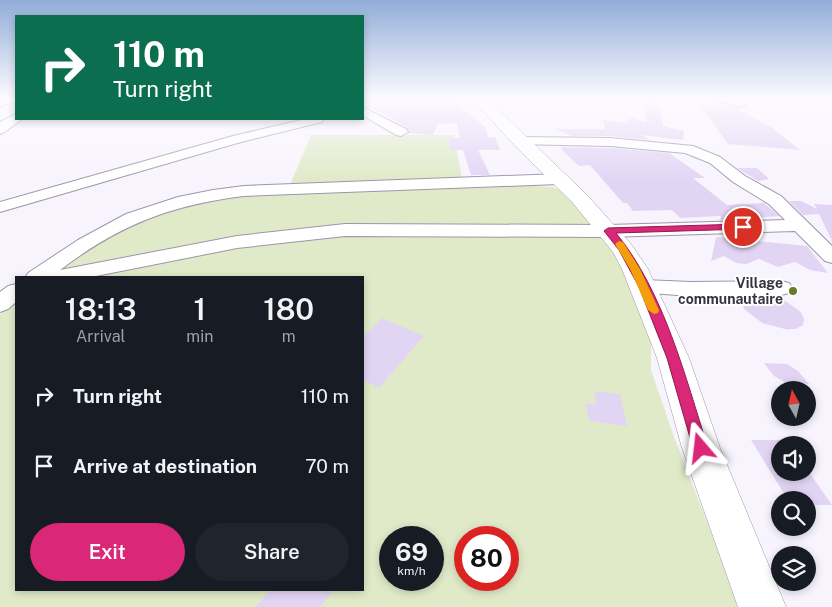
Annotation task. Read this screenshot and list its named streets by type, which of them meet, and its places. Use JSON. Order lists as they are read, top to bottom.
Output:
{
  "places": ["Village communautaire"],
  "north": "top",
  "page": {
    "turn": ["110 m", "Turn right"],
    "eta": [
      "18:13",
      "Arrival",
      "1",
      "min",
      "180",
      "m"
    ],
    "list": [
      {
        "name": "Turn right",
        "value": "110 m"
      },
      {
        "name": "Arrive at destination",
        "value": "70 m"
      }
    ],
    "buttons": ["Exit", "Share"],
    "speed": "69 km/h",
    "limit": "80"
  }
}
